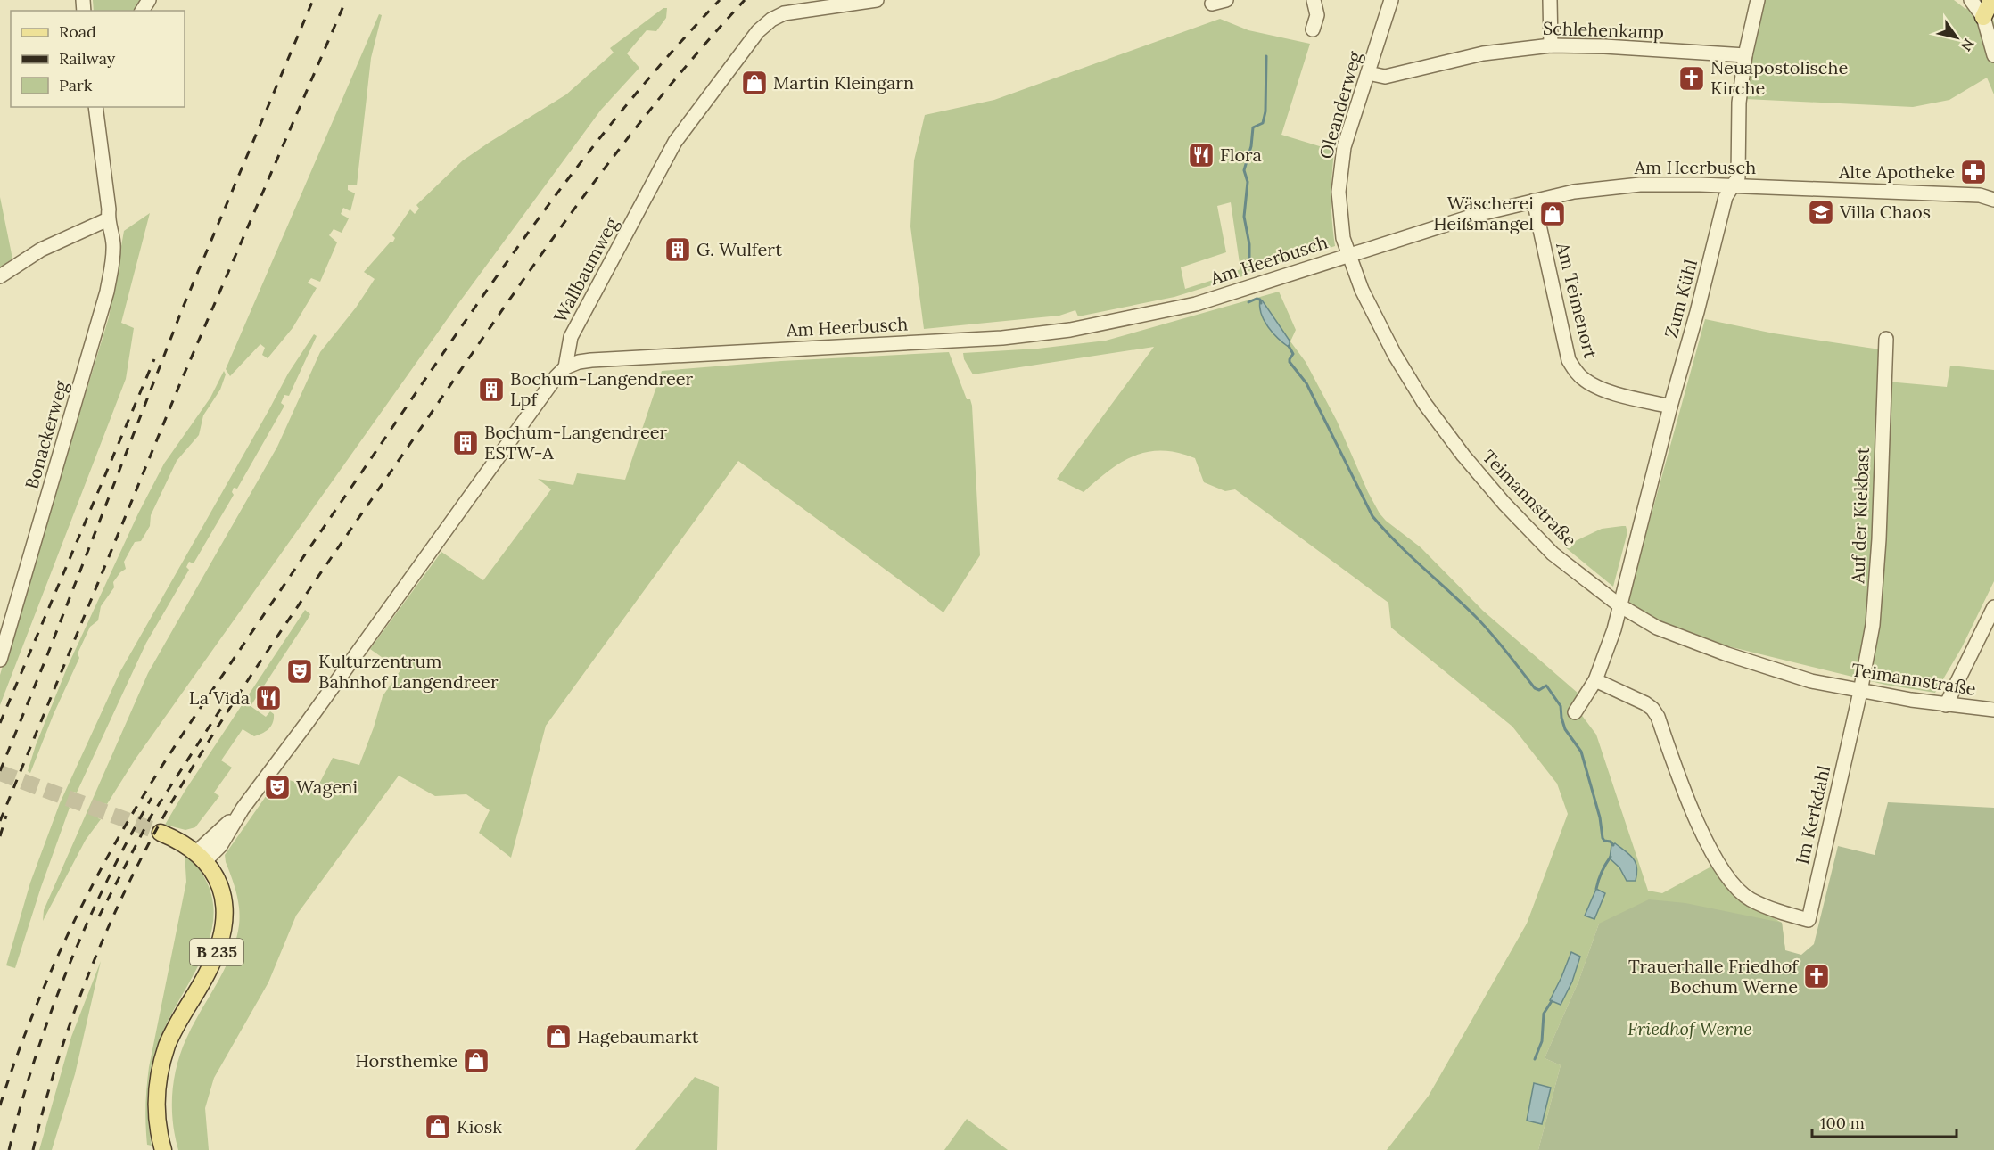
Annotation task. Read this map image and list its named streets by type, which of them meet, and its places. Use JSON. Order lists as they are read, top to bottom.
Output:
{
  "streets": {
    "main road": ["B 235"],
    "street": [
      "Schlehenkamp",
      "Oleanderweg",
      "Am Heerbusch",
      "Wallbaumweg",
      "Zum Kühl",
      "Am Teimenort",
      "Bonackerweg",
      "Teimannstraße",
      "Auf der Kiekbast",
      "Im Kerkdahl"
    ]
  },
  "crossings": [
    ["Schlehenkamp", "Oleanderweg"],
    ["Schlehenkamp", "Zum Kühl"],
    ["Oleanderweg", "Am Heerbusch"],
    ["Oleanderweg", "Teimannstraße"],
    ["Am Heerbusch", "Wallbaumweg"],
    ["Am Heerbusch", "Zum Kühl"],
    ["Am Heerbusch", "Am Teimenort"],
    ["Am Heerbusch", "Teimannstraße"],
    ["Zum Kühl", "Am Teimenort"],
    ["Zum Kühl", "Teimannstraße"],
    ["Zum Kühl", "Im Kerkdahl"],
    ["Teimannstraße", "Auf der Kiekbast"],
    ["Teimannstraße", "Im Kerkdahl"],
    ["Auf der Kiekbast", "Im Kerkdahl"]
  ],
  "parks": ["Friedhof Werne"],
  "places": {
    "church": ["Neuapostolische Kirche", "Trauerhalle Friedhof Bochum Werne"],
    "shop": [
      "Martin Kleingarn",
      "Wäscherei Heißmangel",
      "Hagebaumarkt",
      "Horsthemke",
      "Kiosk"
    ],
    "restaurant": ["Flora", "La Vida"],
    "pharmacy": ["Alte Apotheke"],
    "school or university": ["Villa Chaos"],
    "building": ["G. Wulfert", "Bochum-Langendreer Lpf", "Bochum-Langendreer ESTW-A"],
    "theatre": ["Kulturzentrum Bahnhof Langendreer", "Wageni"]
  },
  "legend": ["Road", "Railway", "Park"],
  "scale_bar": "100 m",
  "north": "bottom right"
}
